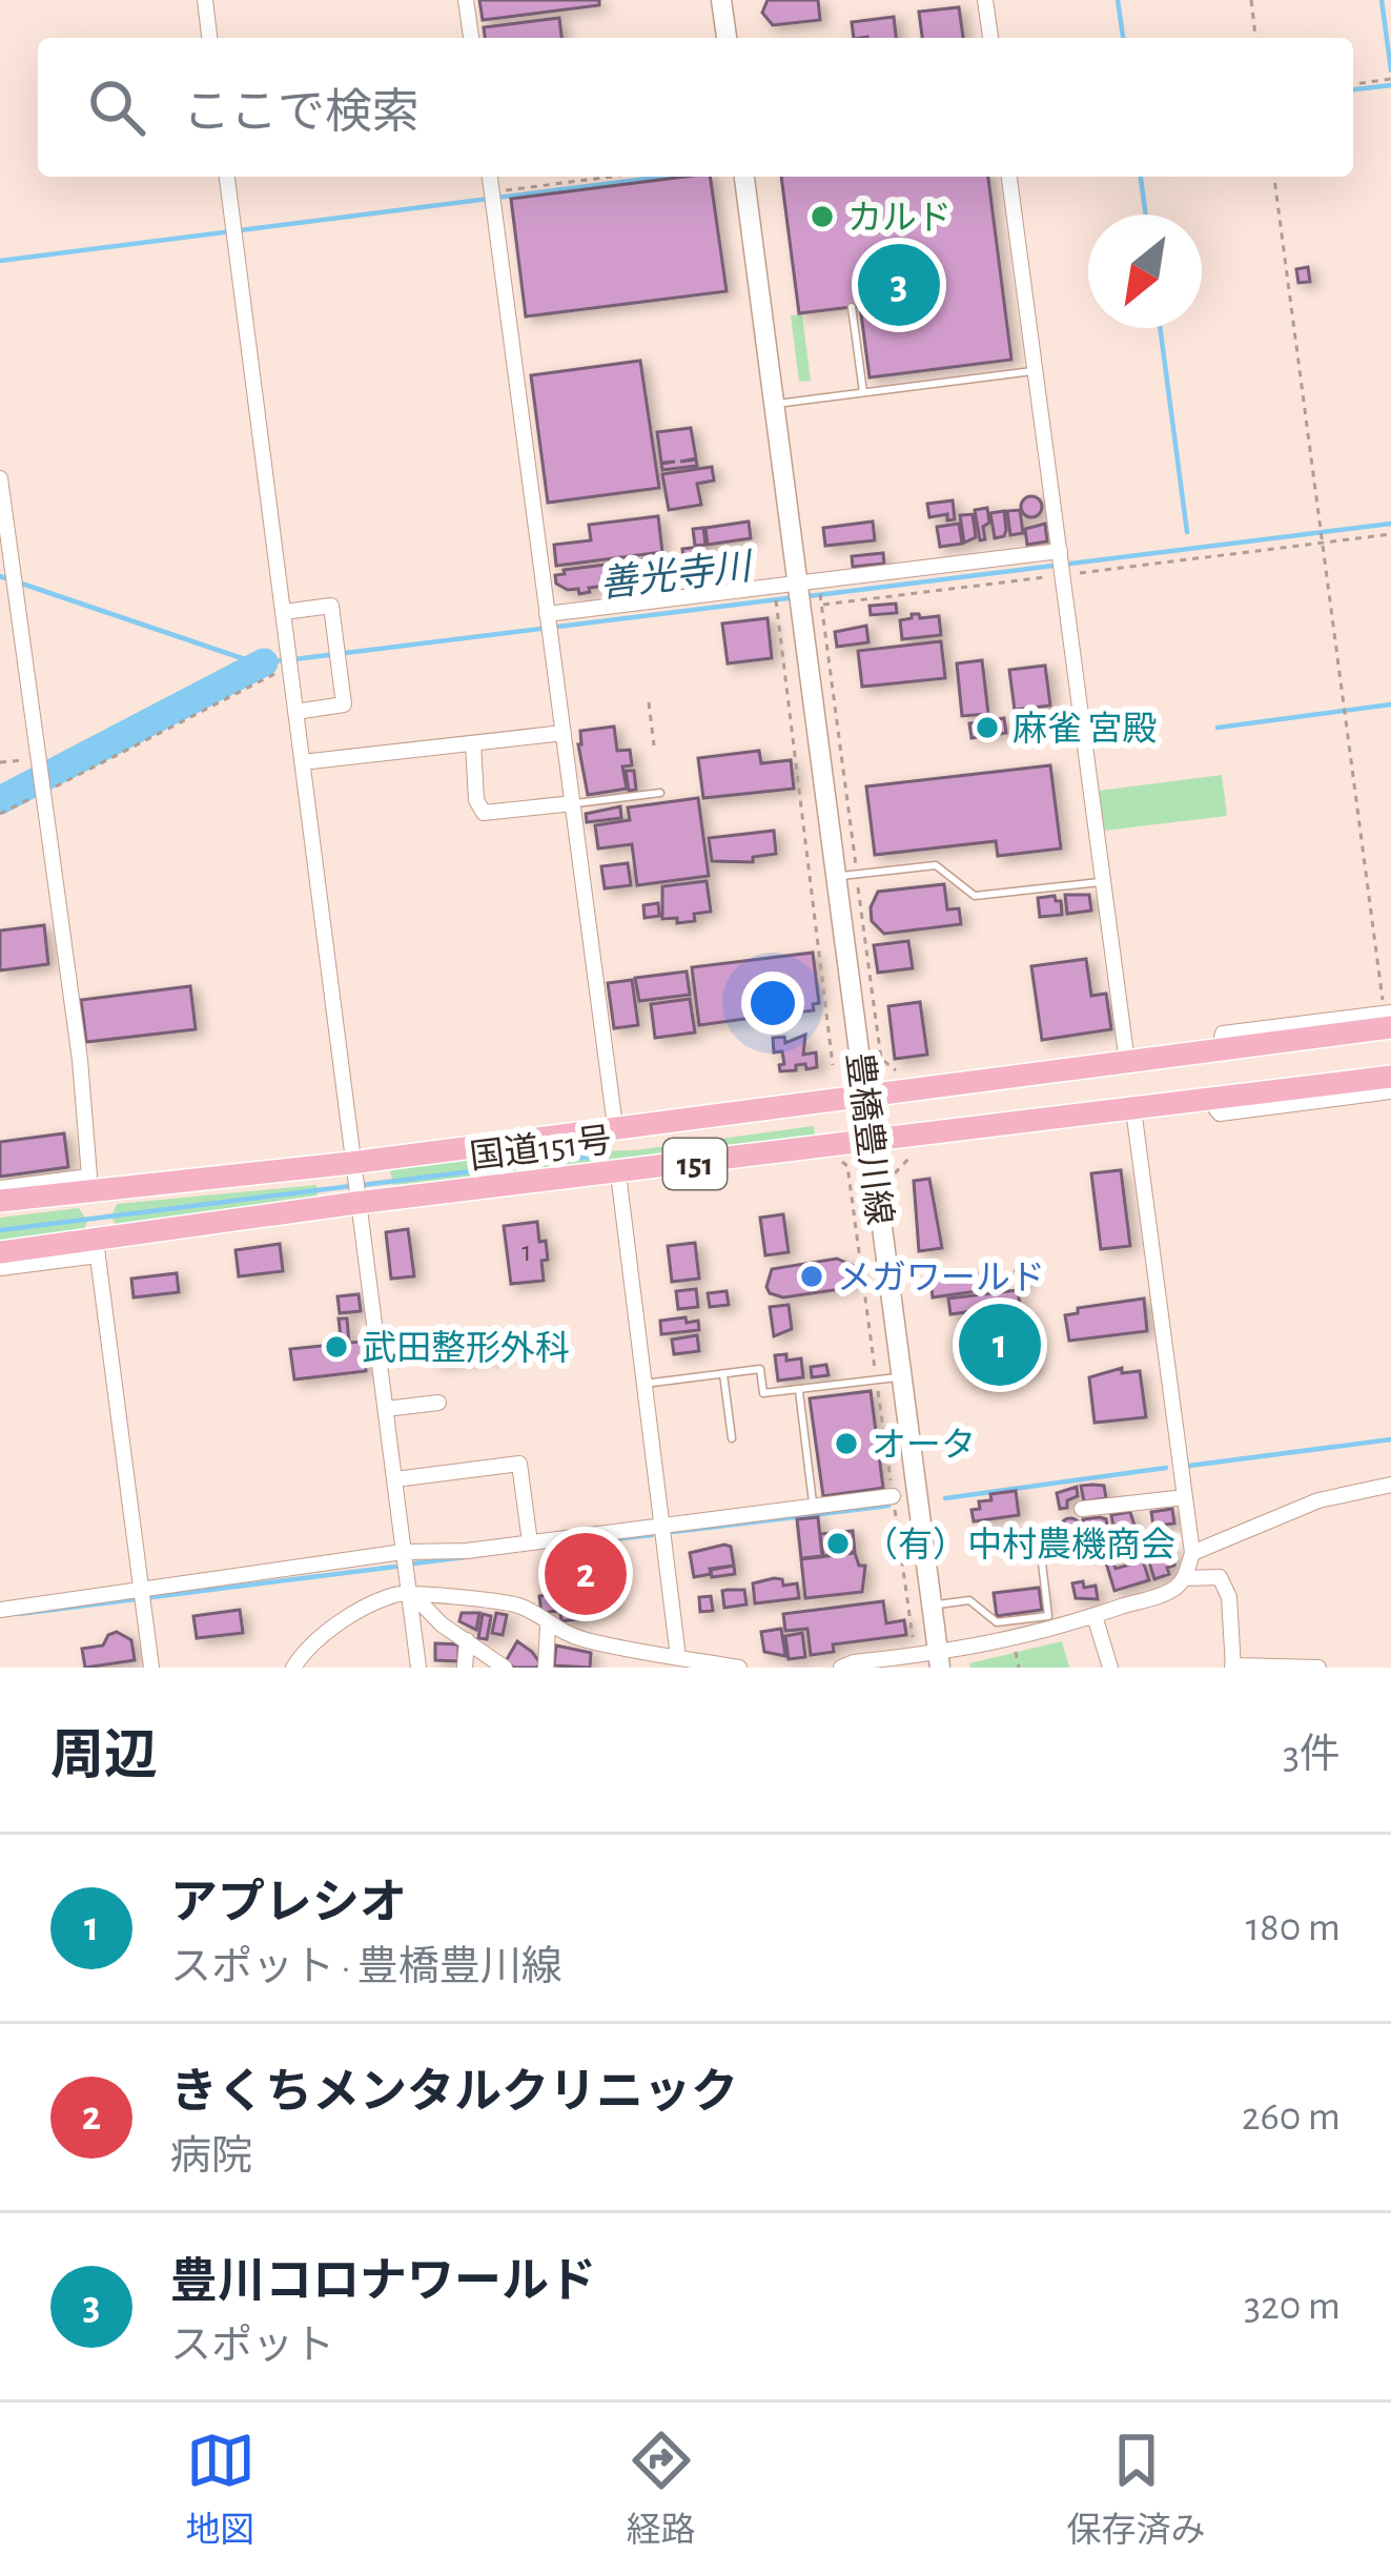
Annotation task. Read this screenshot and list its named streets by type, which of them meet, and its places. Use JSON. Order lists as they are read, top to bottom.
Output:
{
  "streets": {
    "highway": ["国道151号", "151"],
    "main road": ["豊橋豊川線"]
  },
  "crossings": [
    ["豊橋豊川線", "国道151号"]
  ],
  "water": ["善光寺川"],
  "places": [
    "カルド",
    "麻雀 宮殿",
    "メガワールド",
    "武田整形外科",
    "オータ",
    "（有）中村農機商会"
  ],
  "house_numbers": ["1"],
  "north": "bottom left",
  "page": {
    "search": "ここで検索",
    "pins": ["3", "1", "2"],
    "heading": ["周辺", "3件"],
    "list": [
      {
        "mark": "1",
        "name": "アプレシオ",
        "note": "スポット · 豊橋豊川線",
        "value": "180 m"
      },
      {
        "mark": "2",
        "name": "きくちメンタルクリニック",
        "note": "病院",
        "value": "260 m"
      },
      {
        "mark": "3",
        "name": "豊川コロナワールド",
        "note": "スポット",
        "value": "320 m"
      }
    ],
    "nav": ["地図", "経路", "保存済み"]
  }
}
